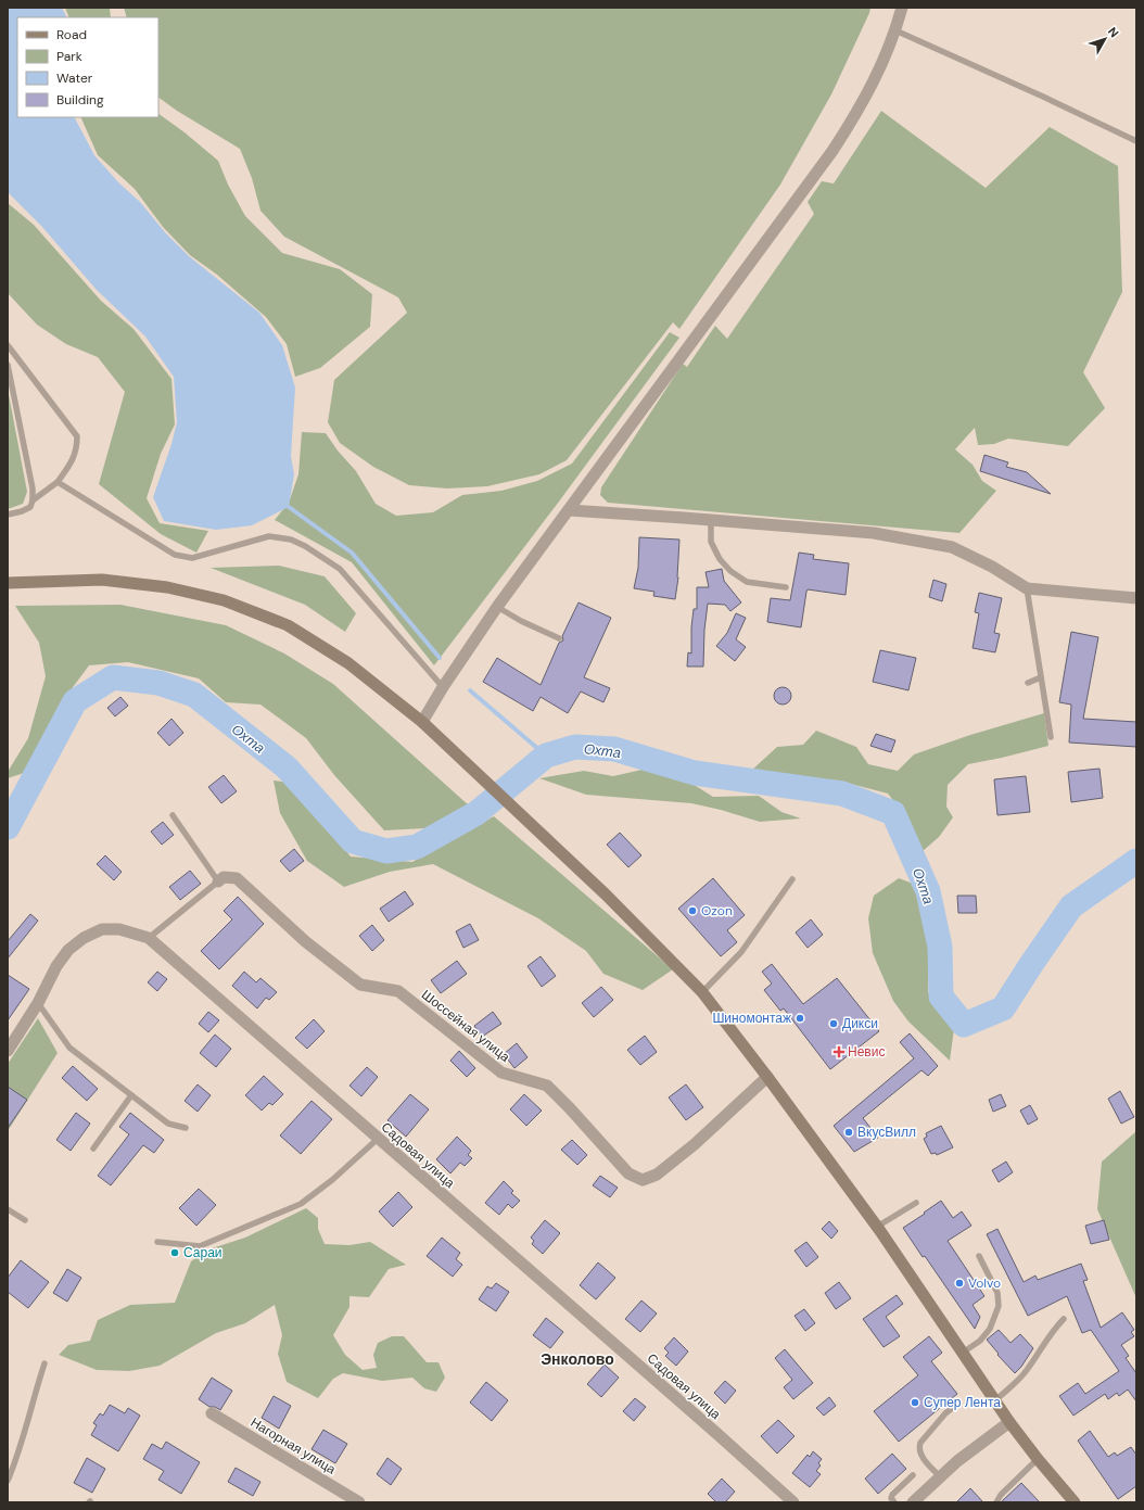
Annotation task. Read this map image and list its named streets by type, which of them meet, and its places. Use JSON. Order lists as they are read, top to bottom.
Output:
{
  "streets": {
    "street": ["Шоссейная улица", "Садовая улица", "Нагорная улица"]
  },
  "districts": ["Энколово"],
  "water": ["Охта"],
  "places": {
    "other": [
      "Ozon",
      "Шиномонтаж",
      "Дикси",
      "ВкусВилл",
      "Сараи",
      "Volvo",
      "Супер Лента"
    ],
    "health": ["Невис"]
  },
  "legend": [
    "Road",
    "Park",
    "Water",
    "Building"
  ],
  "north": "top right"
}
